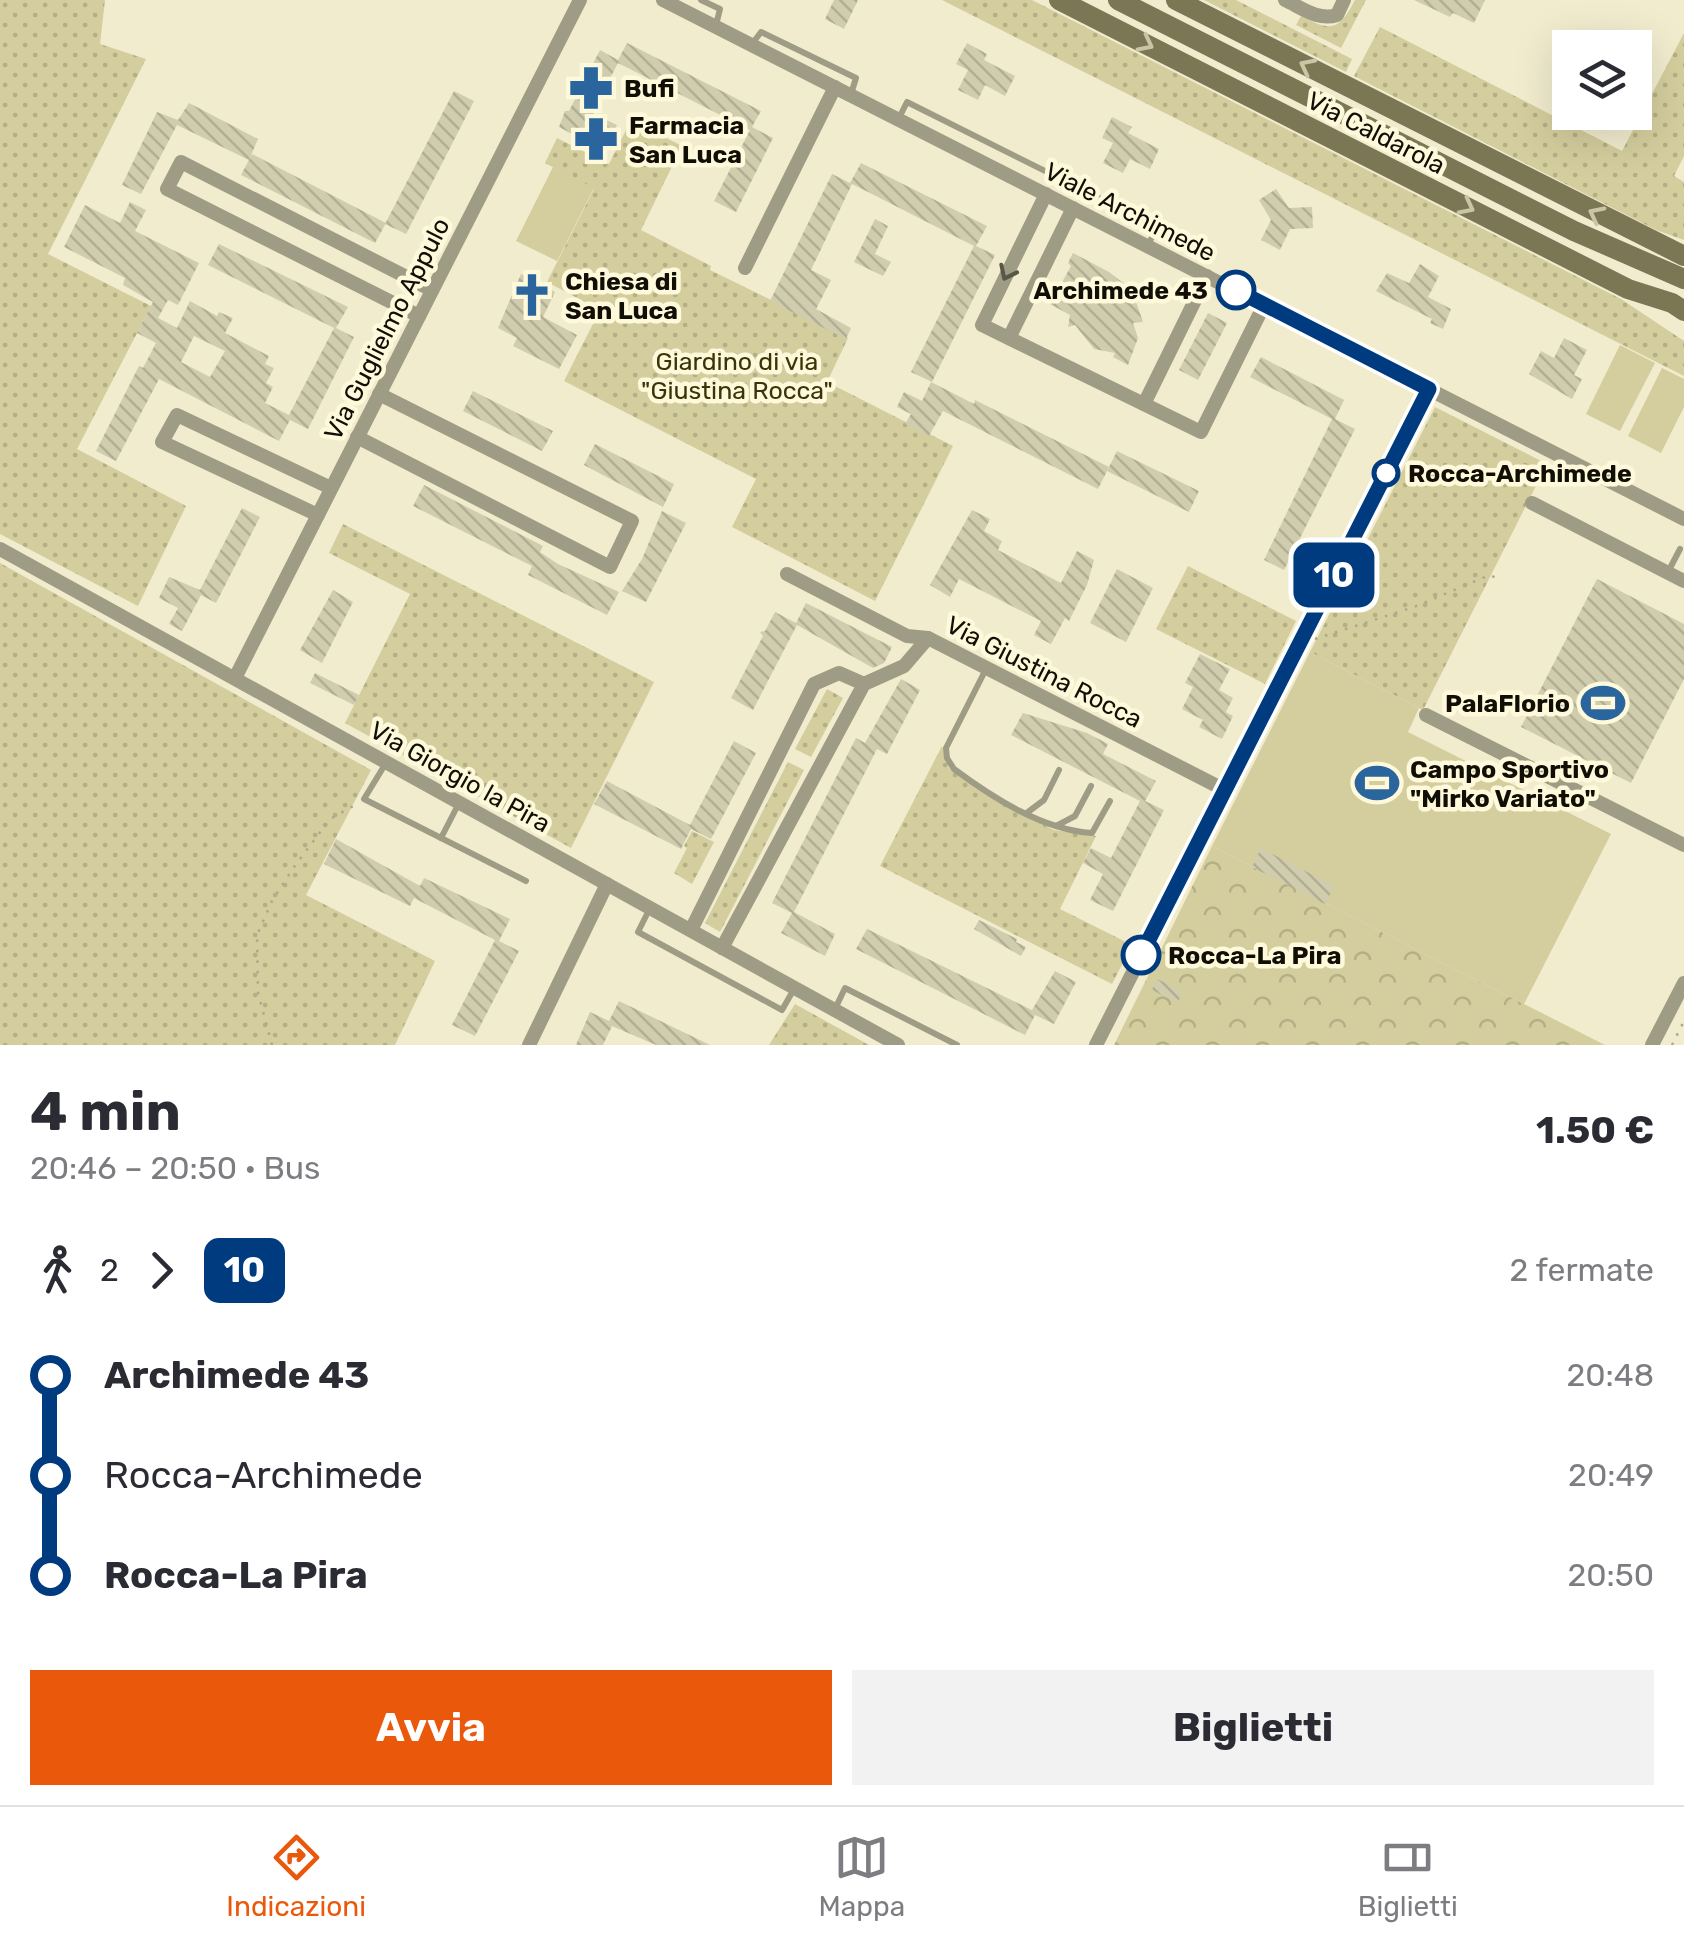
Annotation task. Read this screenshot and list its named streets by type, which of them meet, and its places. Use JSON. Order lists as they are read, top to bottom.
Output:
{
  "streets": {
    "street": [
      "Via Caldarola",
      "Viale Archimede",
      "Via Guglielmo Appulo",
      "Via Giustina Rocca",
      "Via Giorgio la Pira"
    ]
  },
  "crossings": [
    ["Via Guglielmo Appulo", "Via Giorgio la Pira"]
  ],
  "parks": ["Giardino di via \"Giustina Rocca\""],
  "places": {
    "pharmacy": ["Bufi", "Farmacia San Luca"],
    "other": ["Archimede 43", "Rocca-Archimede", "Rocca-La Pira"],
    "church": ["Chiesa di San Luca"],
    "sports": ["PalaFlorio", "Campo Sportivo \"Mirko Variato\""]
  },
  "lines": ["bus line 10"],
  "page": {
    "on_map": "10",
    "heading": ["4 min", "20:46 – 20:50 · Bus", "1.50 €"],
    "legs": ["2", "10", "2 fermate"],
    "list": [
      {
        "name": "Archimede 43",
        "value": "20:48"
      },
      {
        "name": "Rocca-Archimede",
        "value": "20:49"
      },
      {
        "name": "Rocca-La Pira",
        "value": "20:50"
      }
    ],
    "buttons": ["Avvia", "Biglietti"],
    "tabs": ["Indicazioni", "Mappa", "Biglietti"]
  }
}
